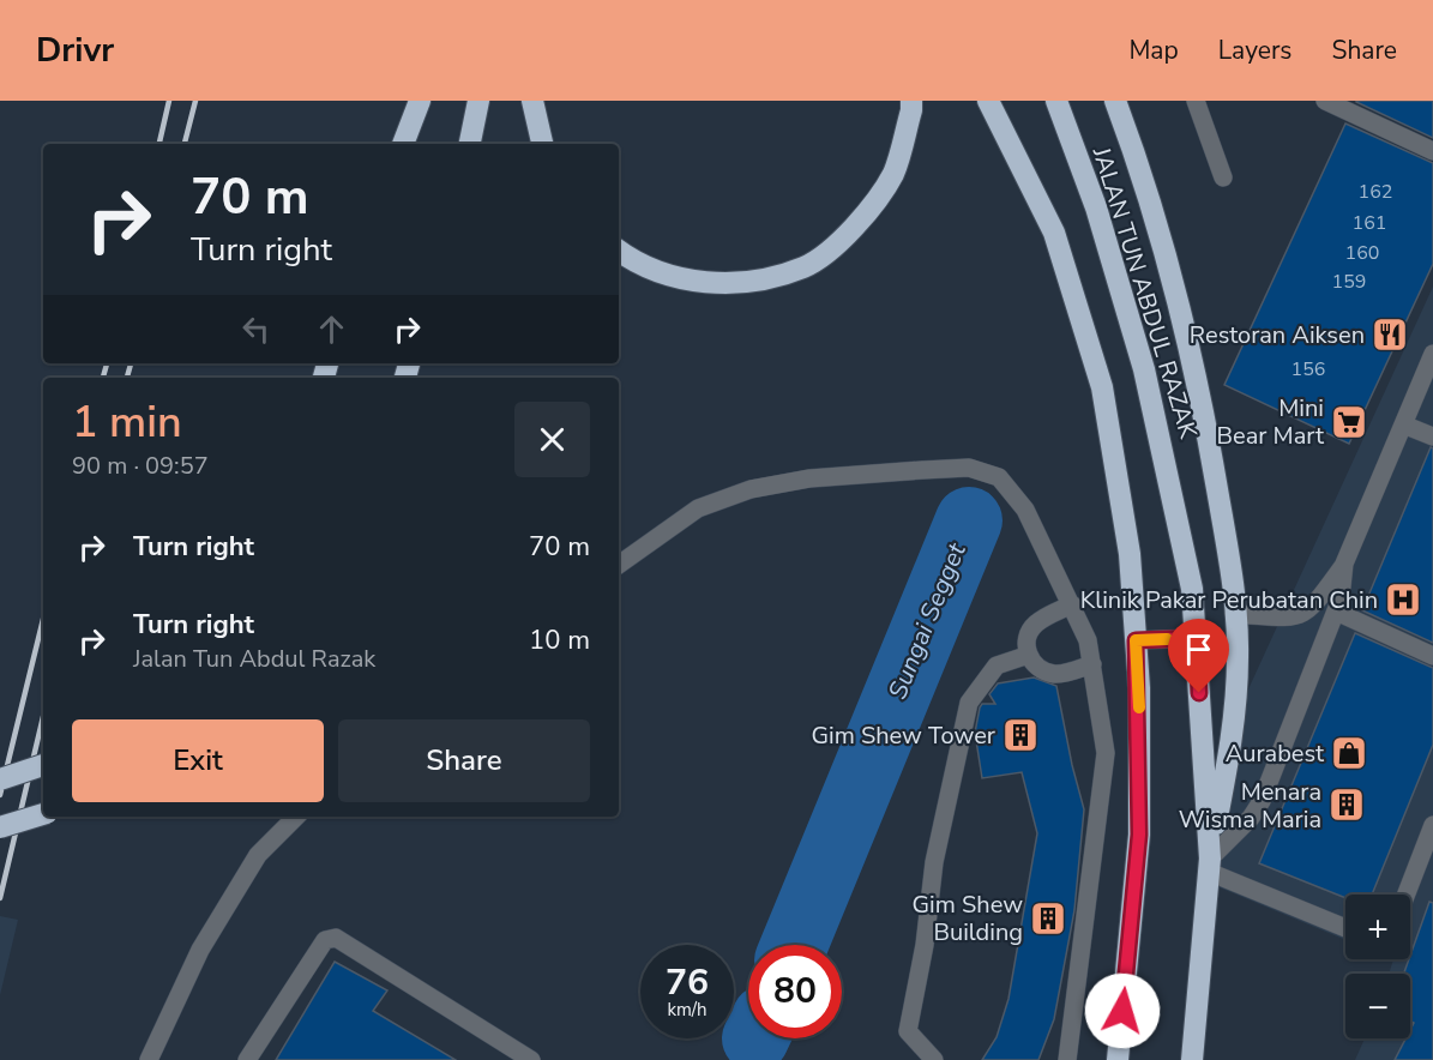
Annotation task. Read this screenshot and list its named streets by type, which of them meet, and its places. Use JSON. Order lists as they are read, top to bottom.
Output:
{
  "streets": {
    "highway": ["JALAN TUN ABDUL RAZAK"]
  },
  "water": ["Sungai Segget"],
  "places": {
    "restaurant": ["Restoran Aiksen"],
    "supermarket": ["Mini Bear Mart"],
    "hospital": ["Klinik Pakar Perubatan Chin"],
    "building": ["Gim Shew Tower", "Menara Wisma Maria", "Gim Shew Building"],
    "shop": ["Aurabest"]
  },
  "house_numbers": [
    "162",
    "161",
    "160",
    "159",
    "156"
  ],
  "page": {
    "header": "Drivr",
    "nav": ["Map", "Layers", "Share"],
    "turn": ["70 m", "Turn right"],
    "heading": ["1 min", "90 m · 09:57"],
    "list": [
      {
        "name": "Turn right",
        "value": "70 m"
      },
      {
        "name": "Turn right",
        "note": "Jalan Tun Abdul Razak",
        "value": "10 m"
      }
    ],
    "buttons": ["Exit", "Share"],
    "map_buttons": ["+", "−"],
    "speed": "76 km/h",
    "limit": "80"
  }
}
